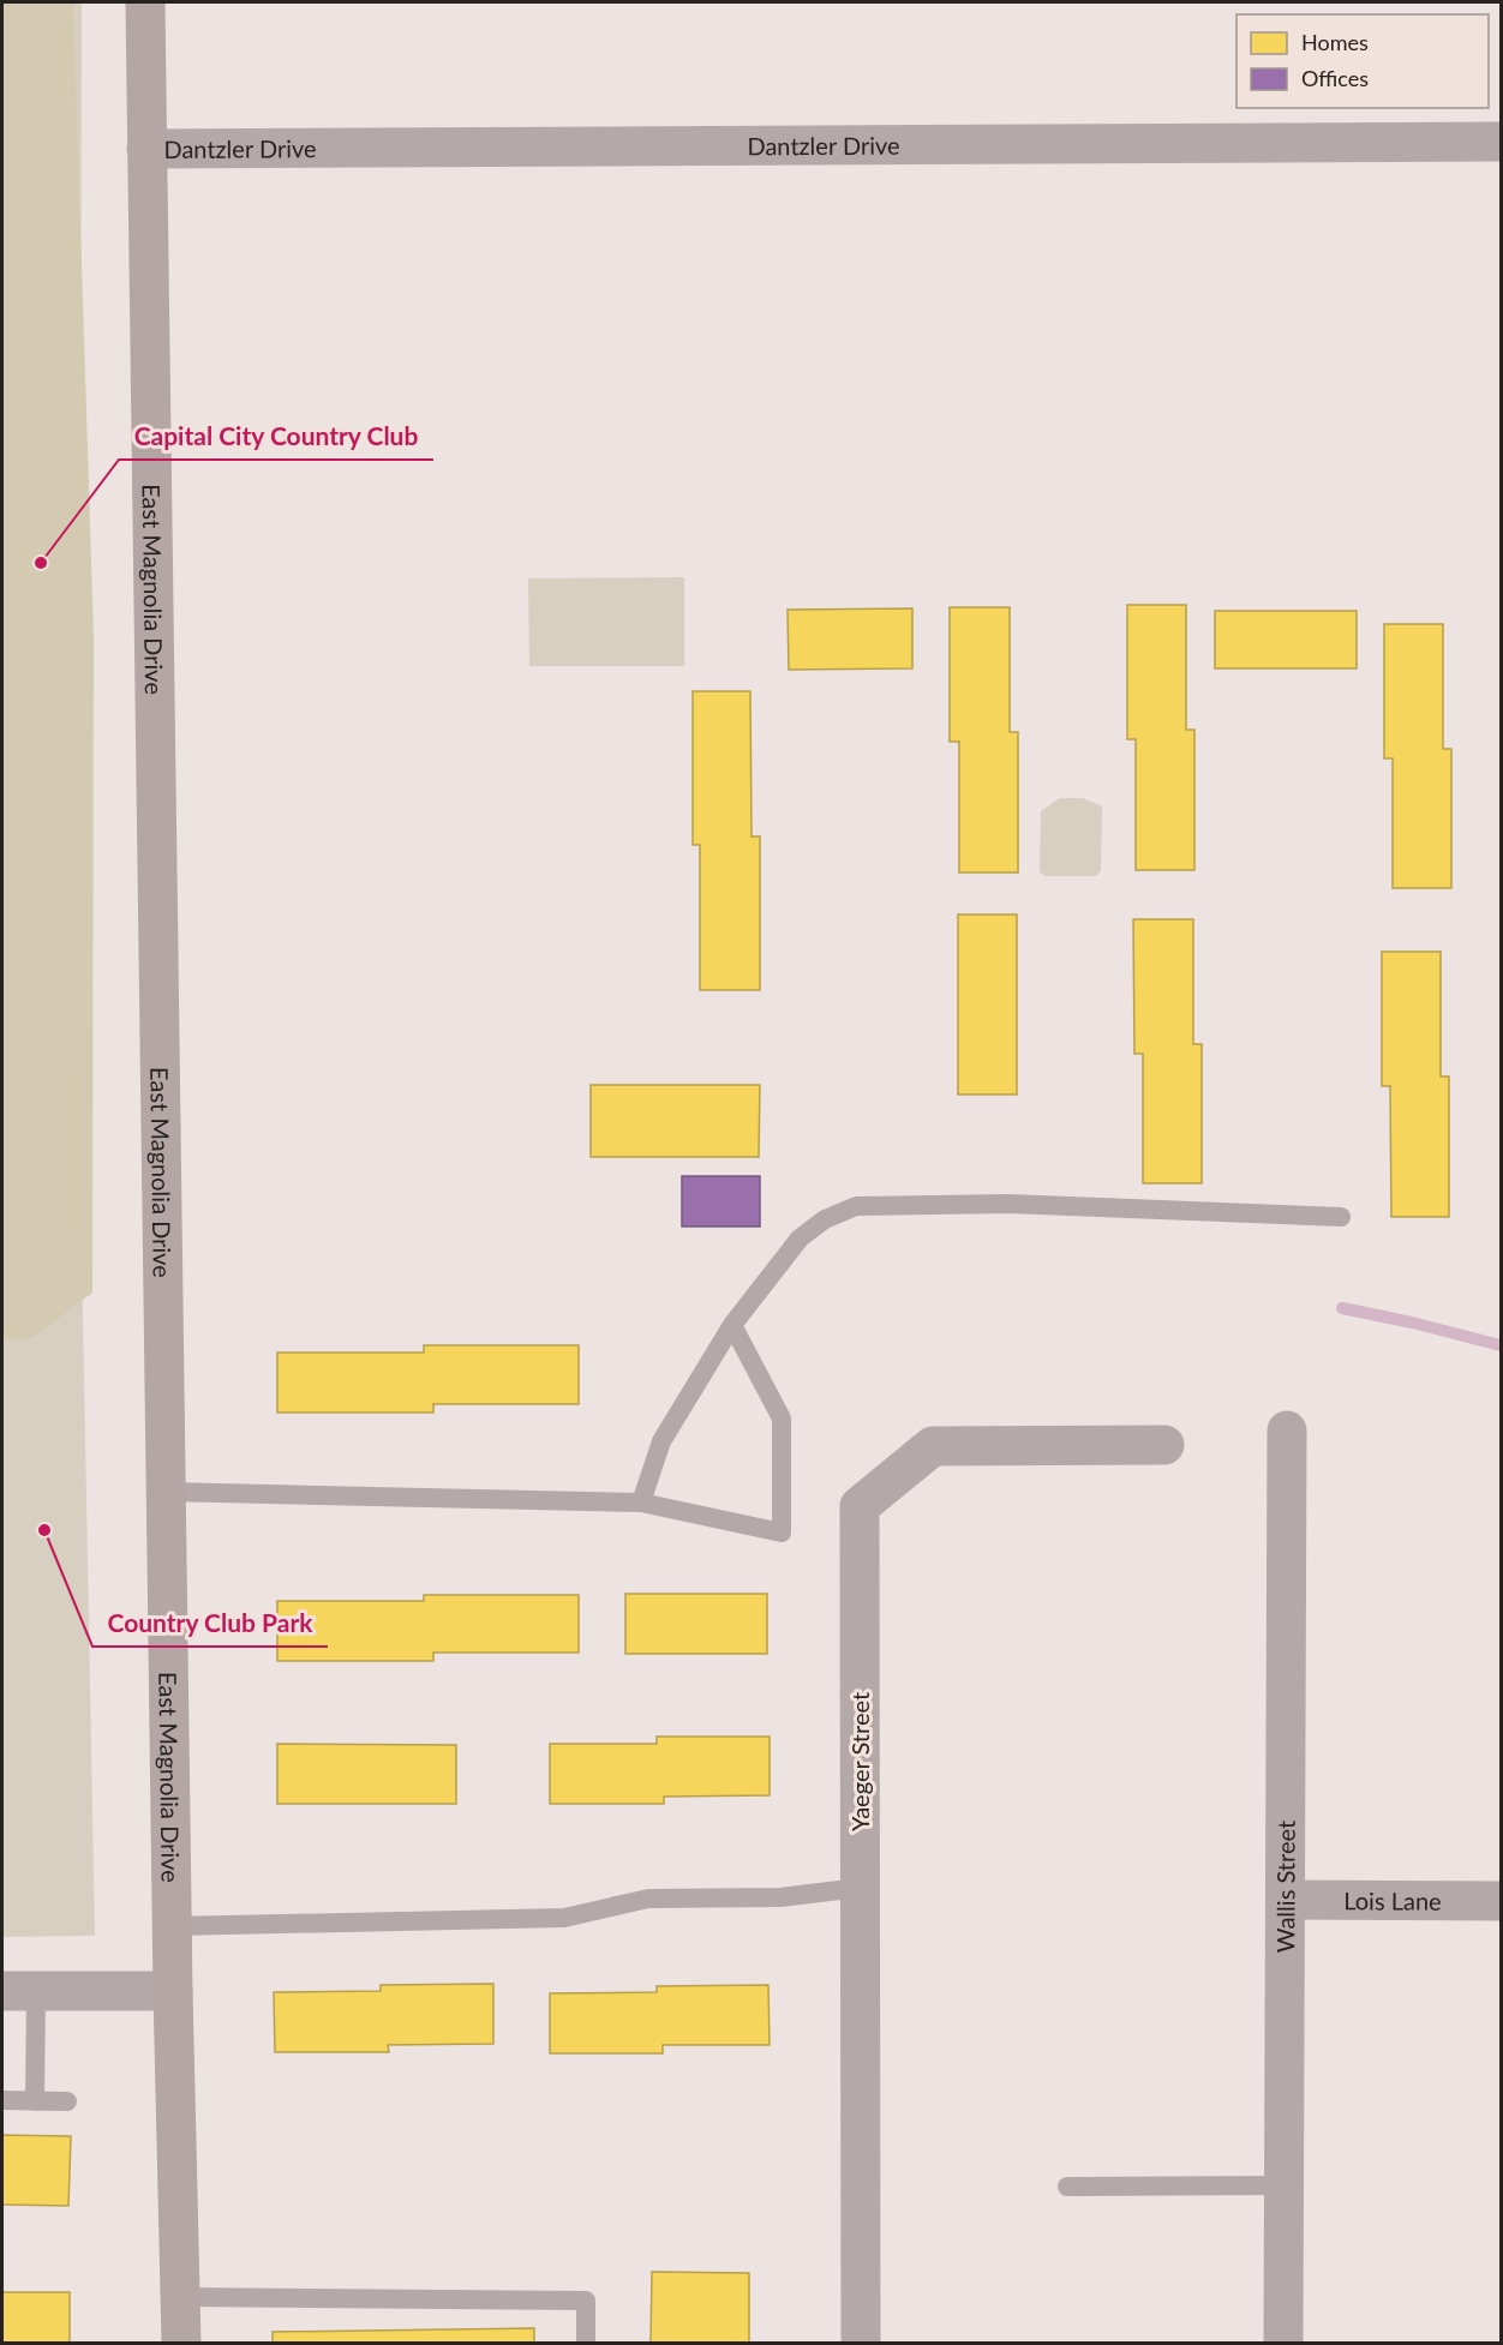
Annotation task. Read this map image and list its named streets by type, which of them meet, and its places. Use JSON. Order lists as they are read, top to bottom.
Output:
{
  "streets": {
    "main road": ["East Magnolia Drive"],
    "street": [
      "Dantzler Drive",
      "Yaeger Street",
      "Wallis Street",
      "Lois Lane"
    ]
  },
  "crossings": [
    ["Dantzler Drive", "East Magnolia Drive"],
    ["Wallis Street", "Lois Lane"]
  ],
  "places": ["Capital City Country Club", "Country Club Park"],
  "legend": ["Homes", "Offices"]
}
